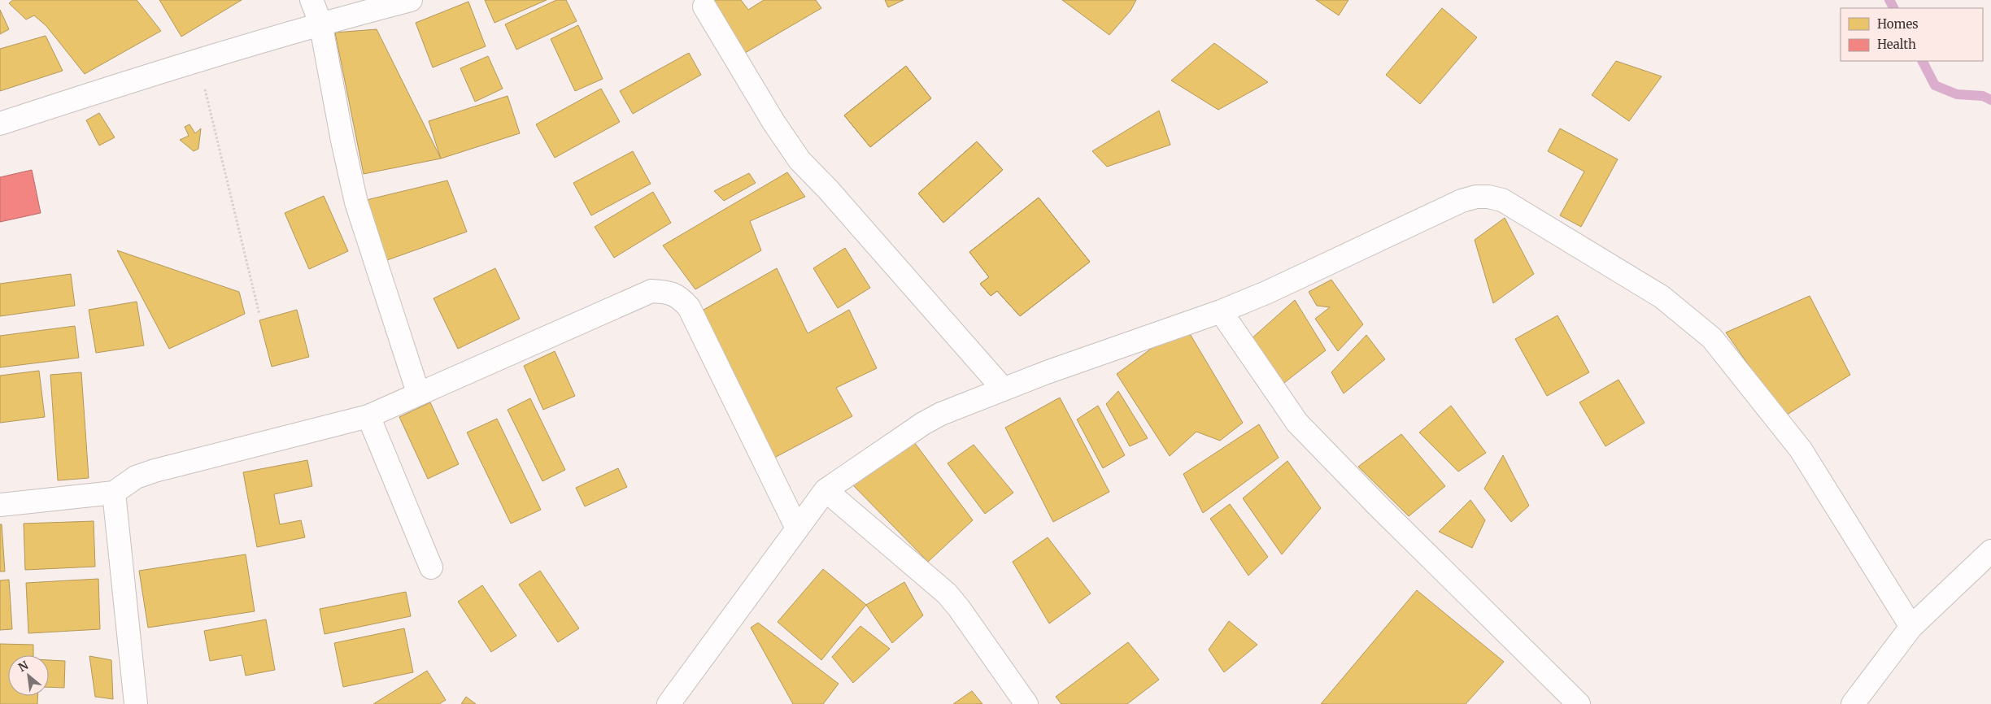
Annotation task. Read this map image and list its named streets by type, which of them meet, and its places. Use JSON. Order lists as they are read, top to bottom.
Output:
{
  "legend": ["Homes", "Health"],
  "north": "top left"
}
